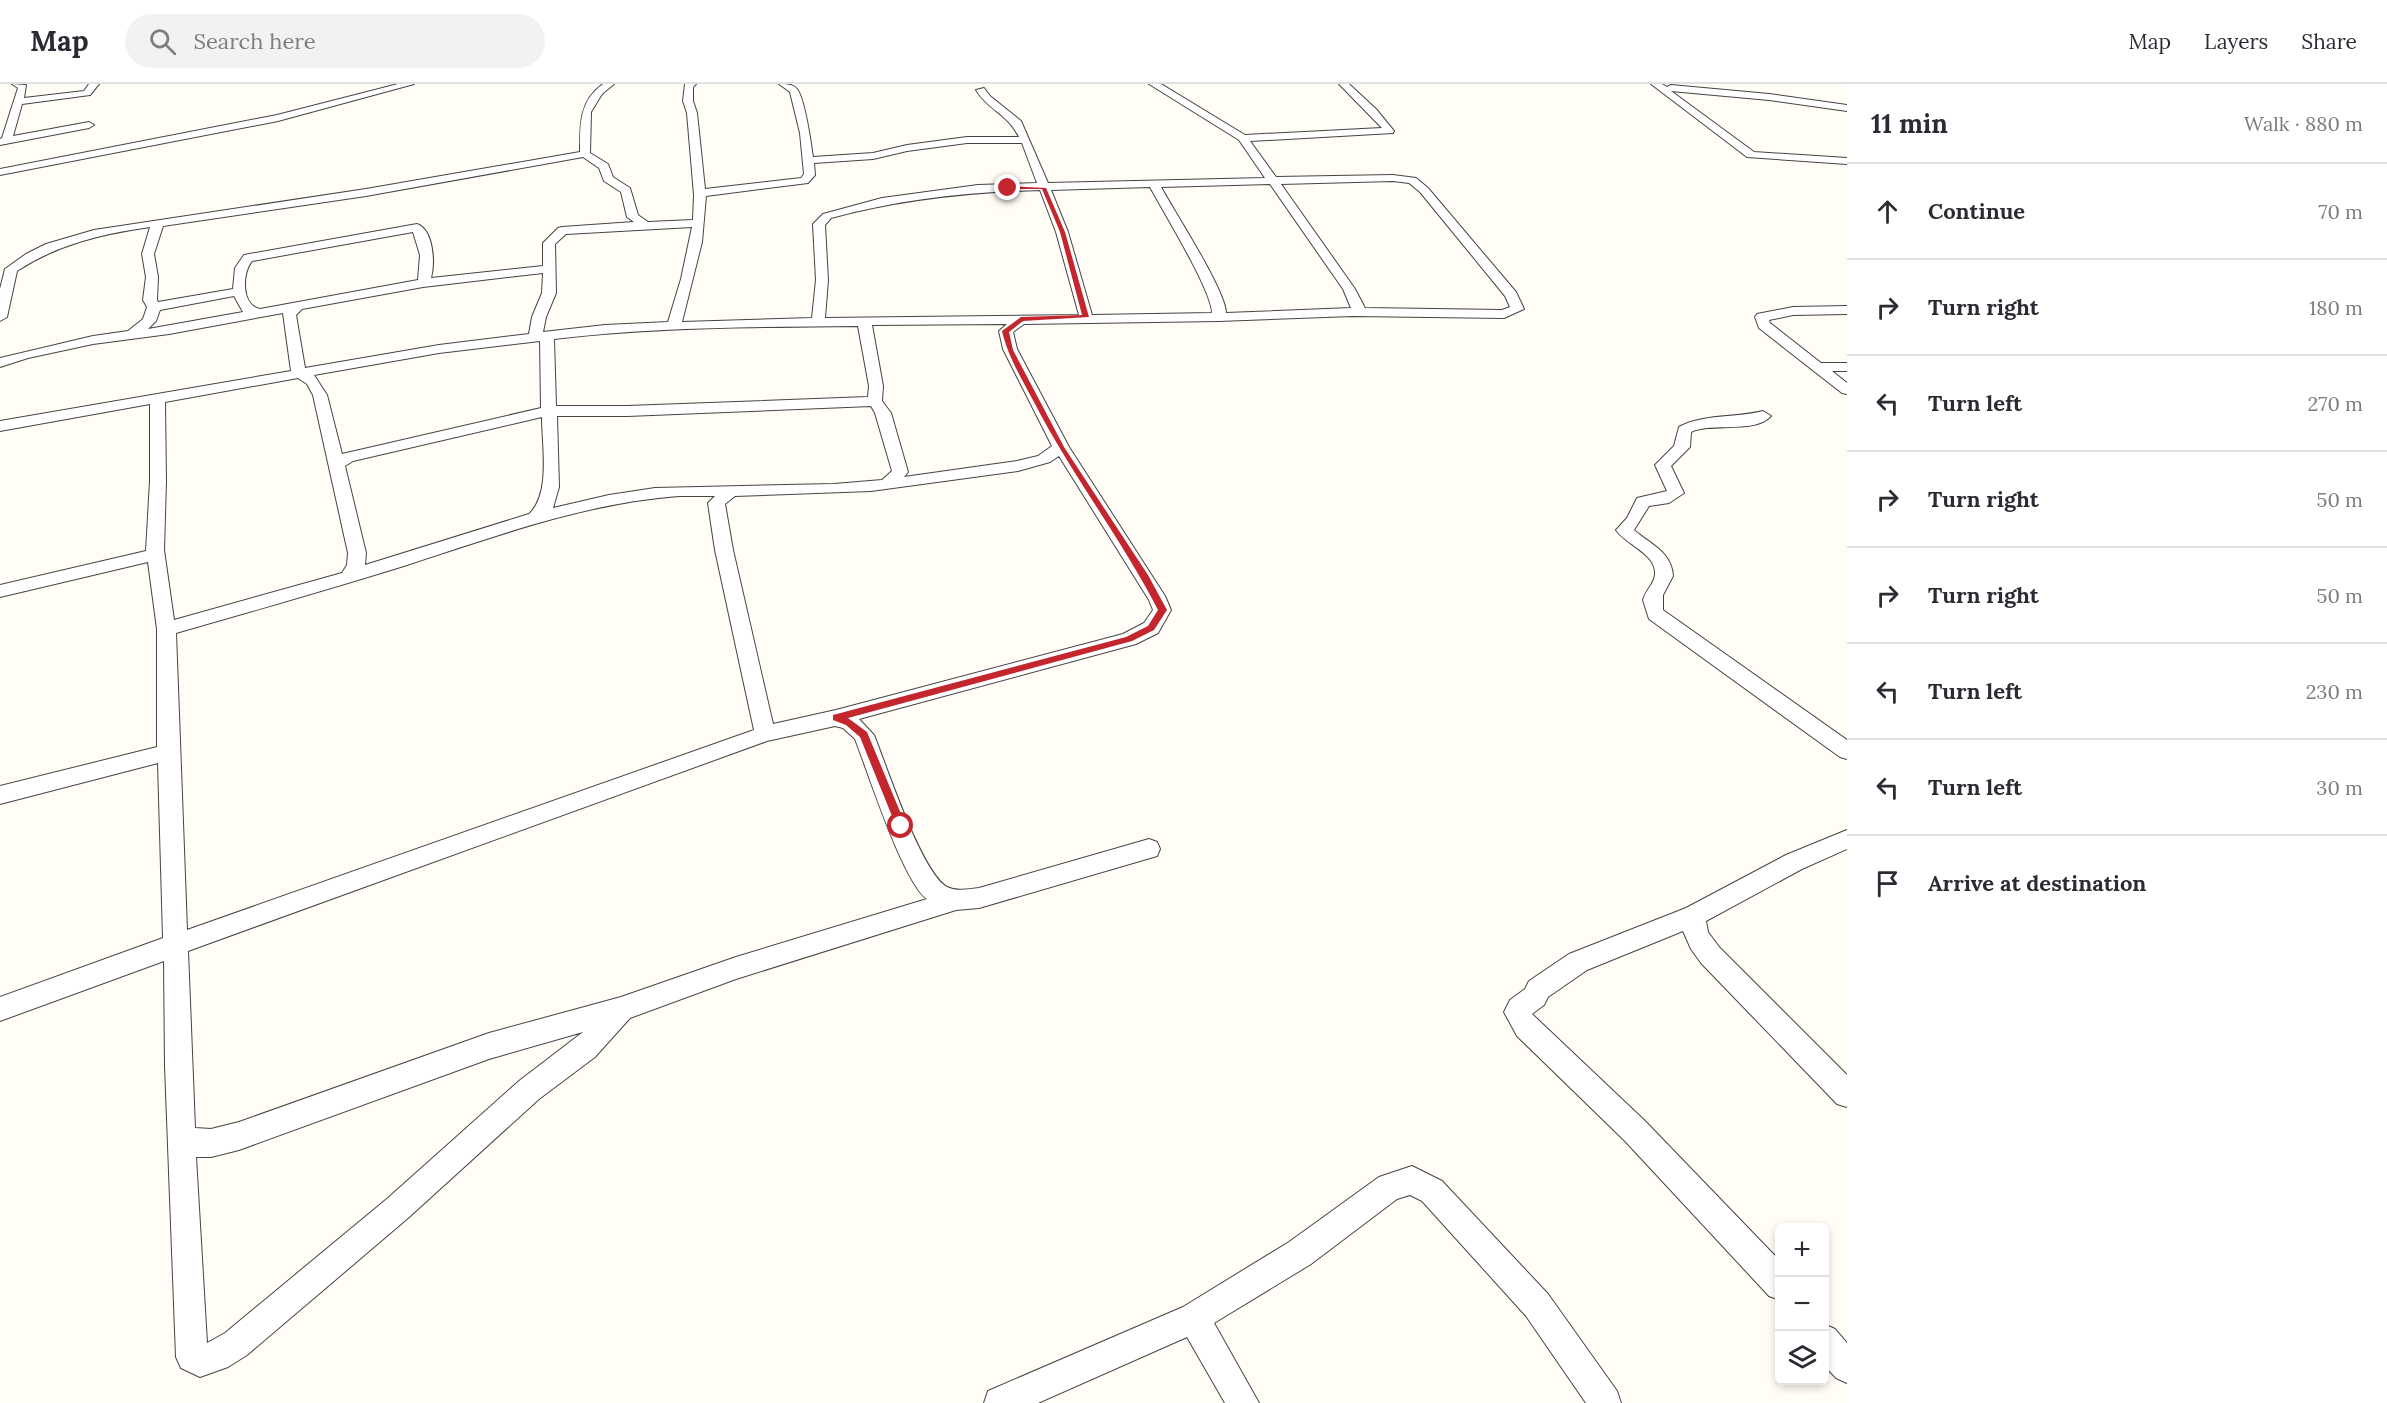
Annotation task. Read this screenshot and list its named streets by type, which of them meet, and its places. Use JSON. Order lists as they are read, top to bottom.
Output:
{
  "page": {
    "header": "Map",
    "search": "Search here",
    "nav": ["Map", "Layers", "Share"],
    "heading": ["11 min", "Walk · 880 m"],
    "list": [
      ["Continue", "70 m"],
      ["Turn right", "180 m"],
      ["Turn left", "270 m"],
      ["Turn right", "50 m"],
      ["Turn right", "50 m"],
      ["Turn left", "230 m"],
      ["Turn left", "30 m"],
      "Arrive at destination"
    ],
    "map_buttons": ["+", "−"]
  }
}
